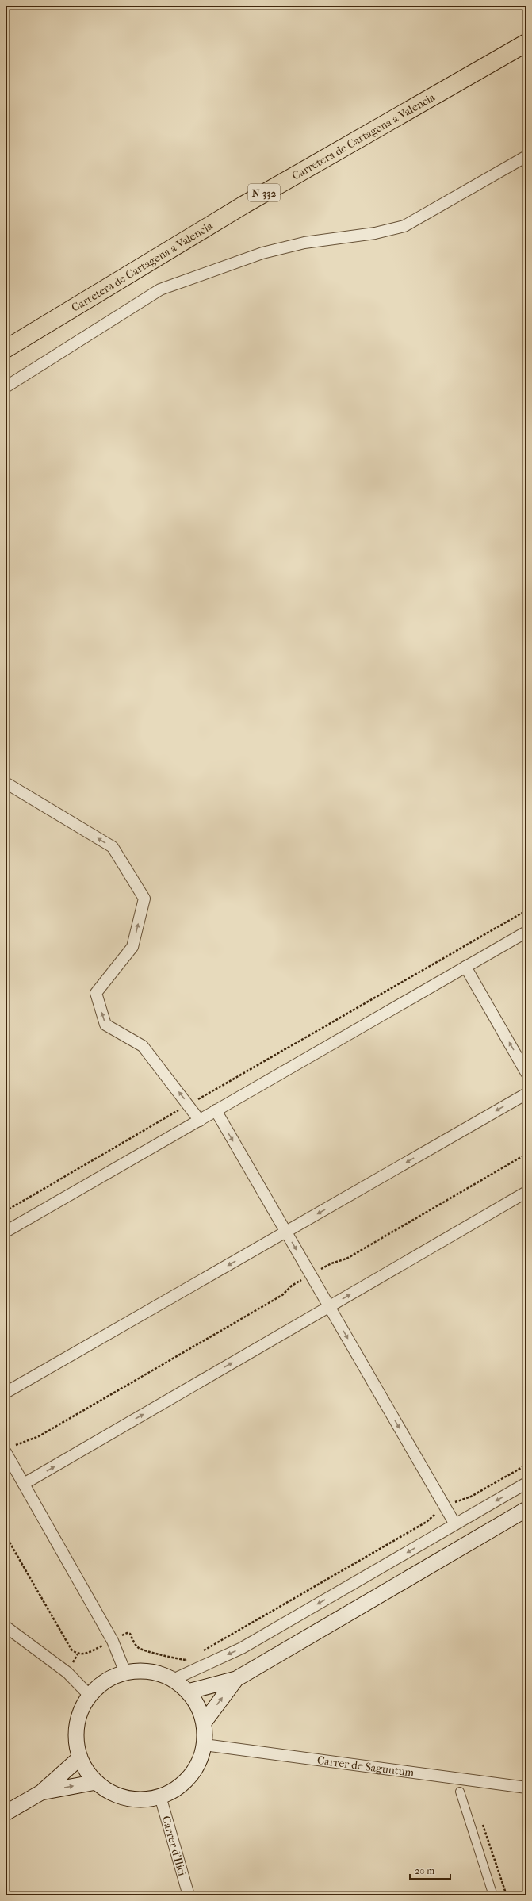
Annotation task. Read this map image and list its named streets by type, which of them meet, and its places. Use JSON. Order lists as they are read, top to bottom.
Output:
{
  "streets": {
    "highway": ["Carretera de Cartagena a Valencia", "N-332"],
    "street": ["Carrer de Saguntum", "Carrer d'Ilici"]
  },
  "scale_bar": "20 m"
}
